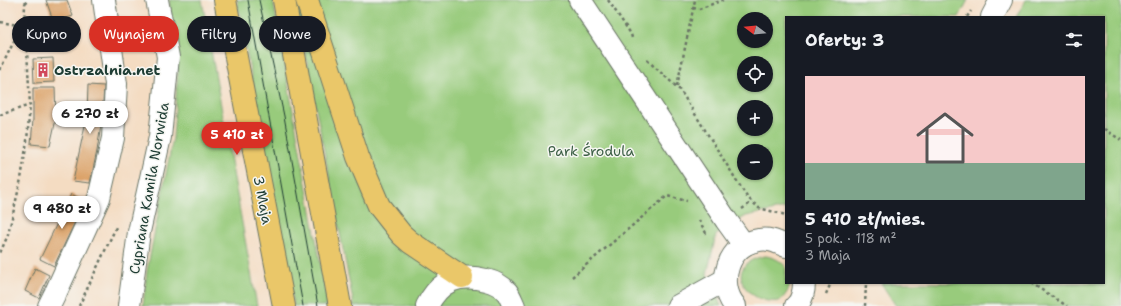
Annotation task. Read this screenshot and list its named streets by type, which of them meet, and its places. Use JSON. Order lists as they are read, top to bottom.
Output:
{
  "streets": {
    "main road": ["3 Maja"],
    "street": ["Cypriana Kamila Norwida"]
  },
  "parks": ["Park Środula"],
  "places": {
    "building": ["Ostrzalnia.net"]
  },
  "north": "left",
  "page": {
    "map_buttons": ["+", "−"],
    "chip": [
      "Kupno",
      "Wynajem",
      "Filtry",
      "Nowe"
    ],
    "heading": "Oferty: 3",
    "list": [
      {
        "name": "5 410 zł/mies.",
        "note": "5 pok. · 118 m² · 3 Maja"
      }
    ],
    "price": ["6 270 zł", "5 410 zł", "9 480 zł"]
  }
}
